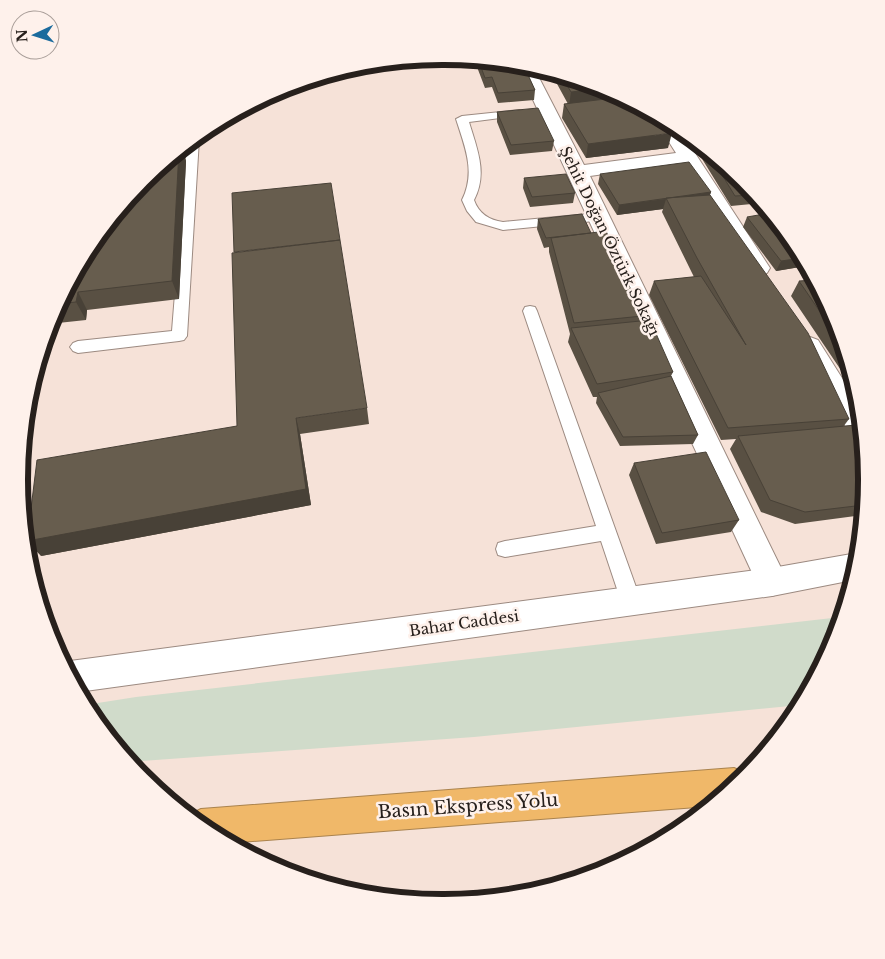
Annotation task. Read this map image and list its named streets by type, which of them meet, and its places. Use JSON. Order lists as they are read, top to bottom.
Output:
{
  "streets": {
    "highway": ["Basın Ekspress Yolu"],
    "street": ["Şehit Doğan Öztürk Sokağı", "Bahar Caddesi"]
  },
  "crossings": [
    ["Şehit Doğan Öztürk Sokağı", "Bahar Caddesi"]
  ],
  "north": "left"
}
